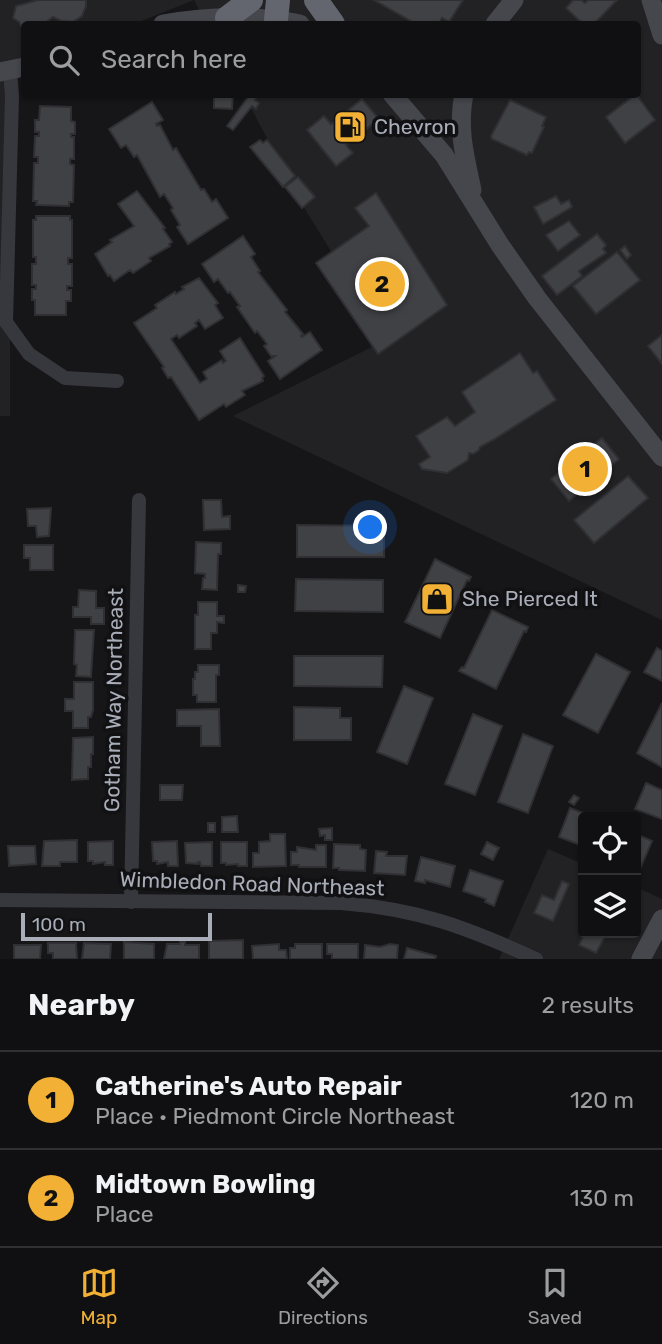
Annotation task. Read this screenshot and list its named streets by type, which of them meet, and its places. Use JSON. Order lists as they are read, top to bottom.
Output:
{
  "streets": {
    "street": ["Gotham Way Northeast", "Wimbledon Road Northeast"]
  },
  "crossings": [
    ["Gotham Way Northeast", "Wimbledon Road Northeast"]
  ],
  "places": {
    "fuel station": ["Chevron"],
    "shop": ["She Pierced It"]
  },
  "scale_bar": "100 m",
  "page": {
    "search": "Search here",
    "pins": ["2", "1"],
    "scale": "100 m",
    "heading": ["Nearby", "2 results"],
    "list": [
      {
        "mark": "1",
        "name": "Catherine's Auto Repair",
        "note": "Place · Piedmont Circle Northeast",
        "value": "120 m"
      },
      {
        "mark": "2",
        "name": "Midtown Bowling",
        "note": "Place",
        "value": "130 m"
      }
    ],
    "nav": ["Map", "Directions", "Saved"]
  }
}
